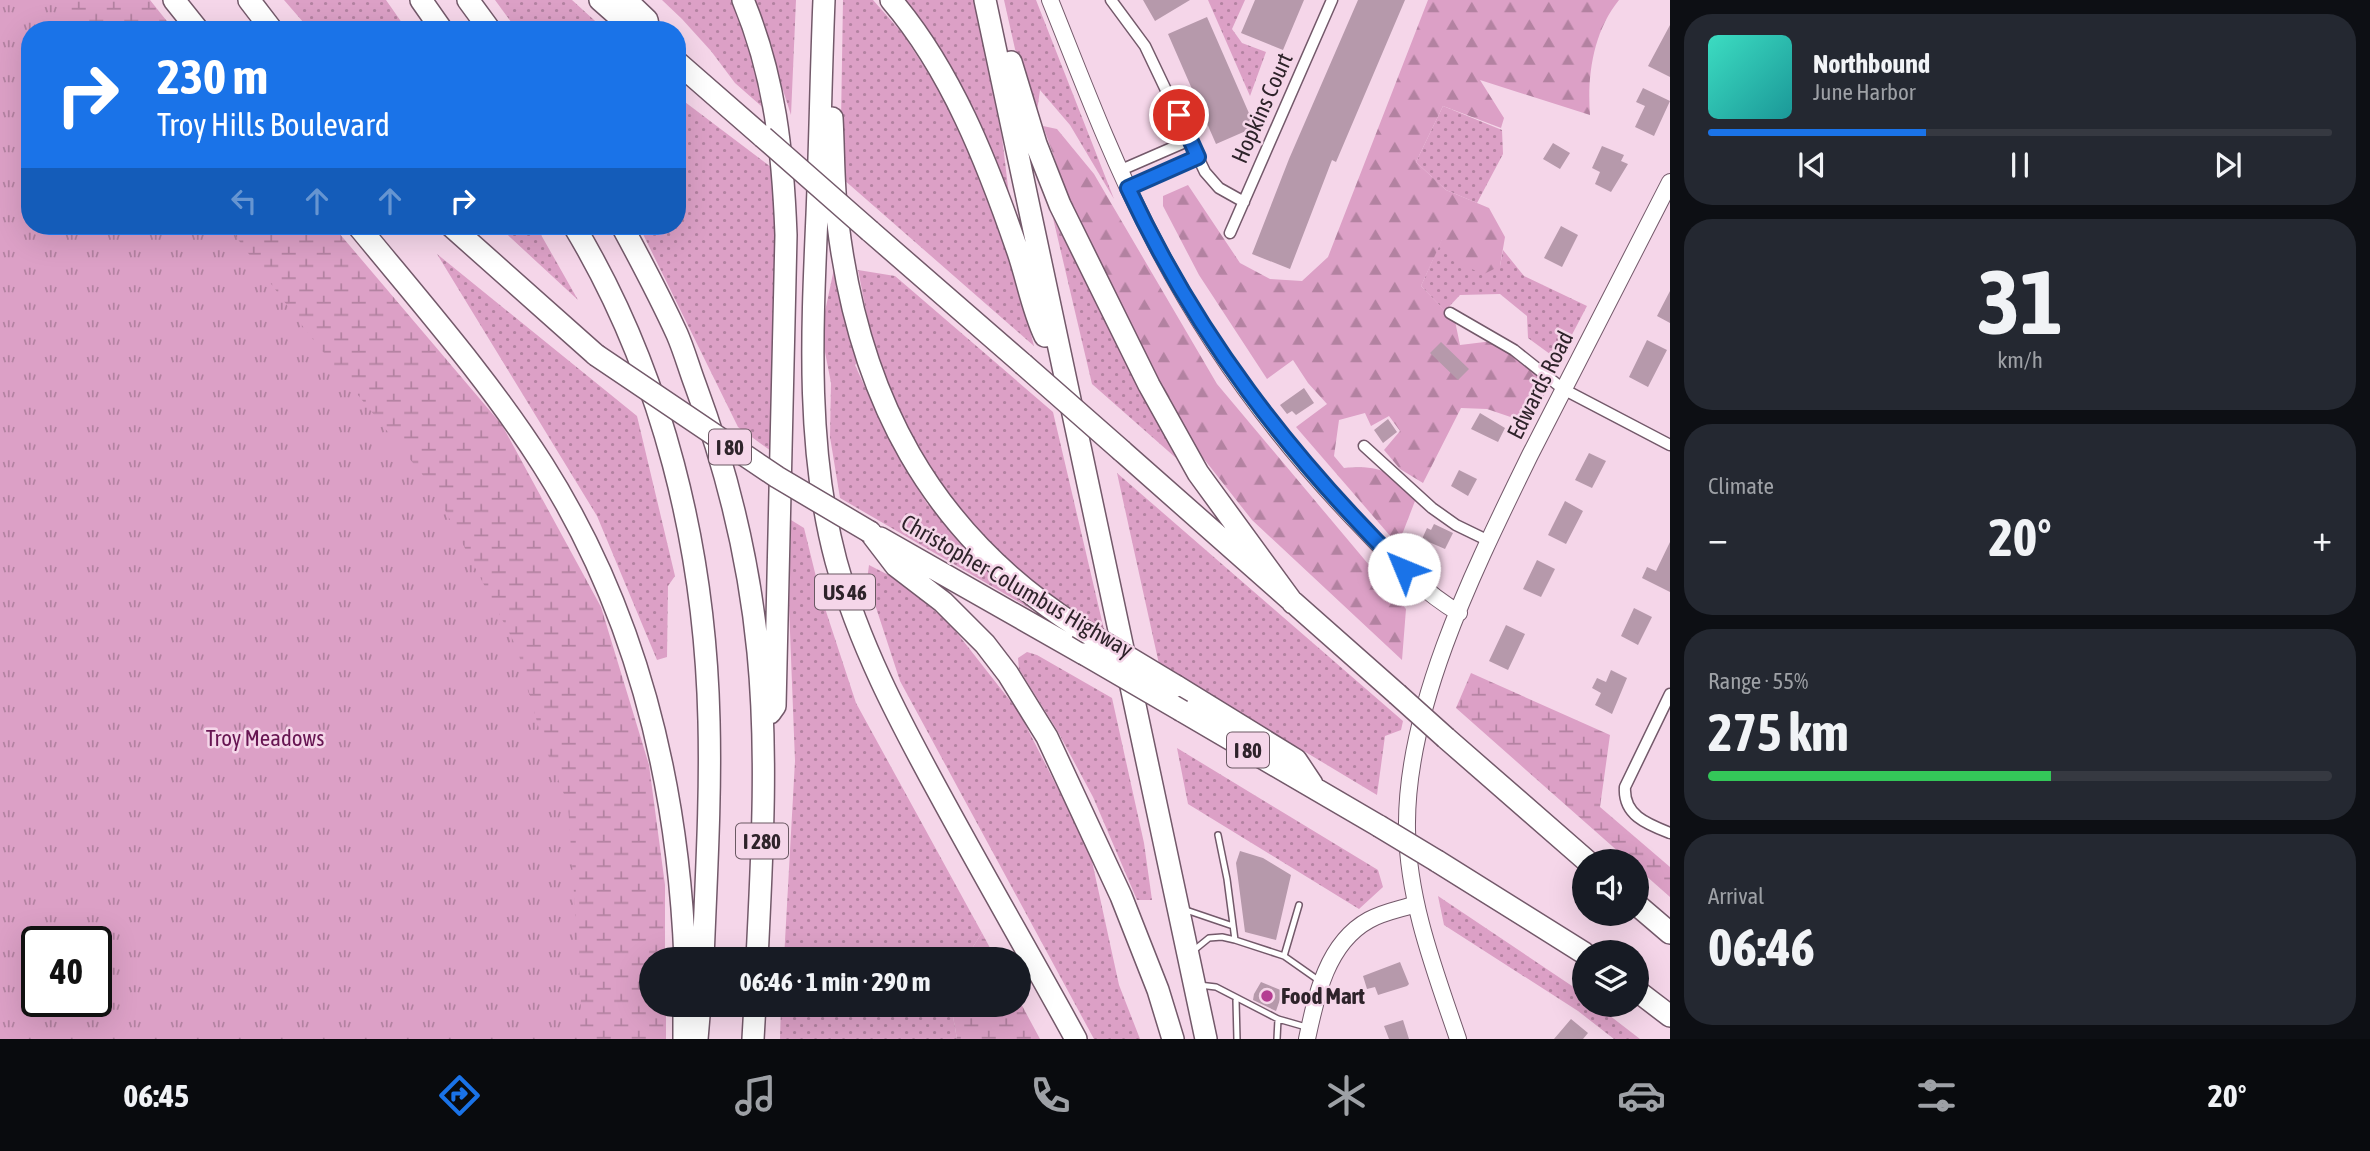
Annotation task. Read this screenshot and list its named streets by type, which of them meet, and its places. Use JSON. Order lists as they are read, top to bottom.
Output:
{
  "streets": {
    "highway": [
      "I 80",
      "Christopher Columbus Highway",
      "US 46",
      "I 280"
    ],
    "street": ["Hopkins Court", "Edwards Road"]
  },
  "parks": ["Troy Meadows"],
  "places": ["Food Mart"],
  "page": {
    "turn": ["230 m", "Troy Hills Boulevard"],
    "song": ["Northbound", "June Harbor"],
    "tile": [
      ["31", "km/h"],
      "Climate",
      ["Range · 55%", "275 km"],
      ["Arrival", "06:46"]
    ],
    "heat": ["−", "20°", "+"],
    "limit": "40",
    "trip": "06:46 · 1 min · 290 m",
    "tabs": ["06:45", "20°"]
  }
}
